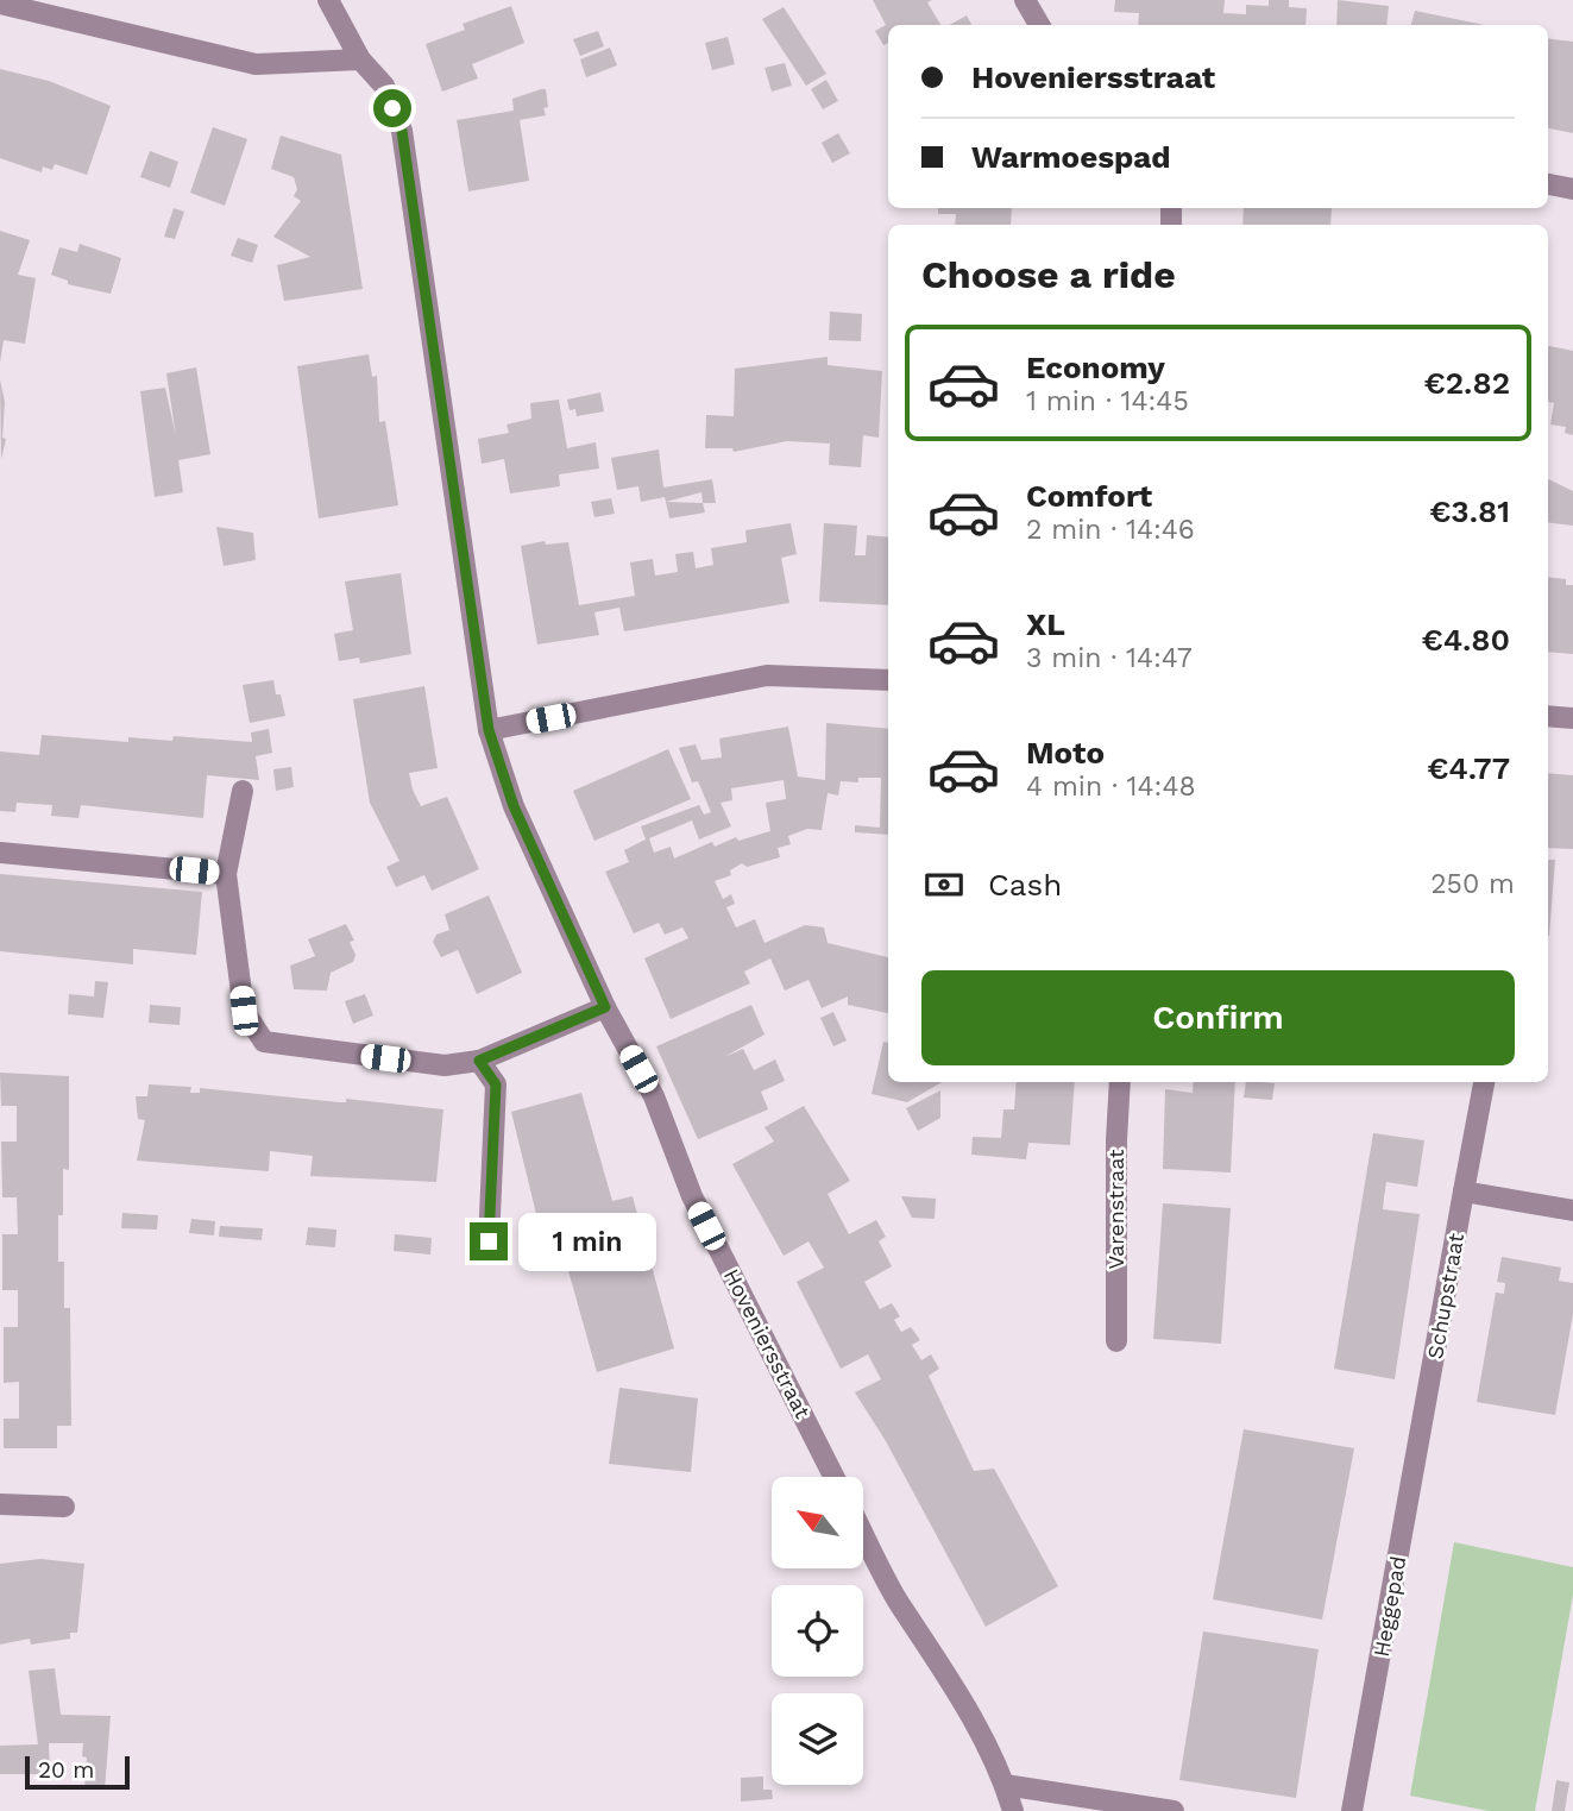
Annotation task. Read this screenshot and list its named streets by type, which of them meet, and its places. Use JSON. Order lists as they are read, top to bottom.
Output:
{
  "streets": {
    "street": [
      "Varenstraat",
      "Schupstraat",
      "Hoveniersstraat",
      "Heggepad"
    ]
  },
  "crossings": [
    ["Schupstraat", "Heggepad"]
  ],
  "scale_bar": "20 m",
  "north": "top left",
  "page": {
    "banner": ["Hoveniersstraat", "Warmoespad"],
    "heading": "Choose a ride",
    "list": [
      {
        "name": "Economy",
        "note": "1 min · 14:45",
        "value": "€2.82"
      },
      {
        "name": "Comfort",
        "note": "2 min · 14:46",
        "value": "€3.81"
      },
      {
        "name": "XL",
        "note": "3 min · 14:47",
        "value": "€4.80"
      },
      {
        "name": "Moto",
        "note": "4 min · 14:48",
        "value": "€4.77"
      }
    ],
    "pay": ["Cash", "250 m"],
    "buttons": "Confirm",
    "bubble": "1 min",
    "scale": "20 m"
  }
}
